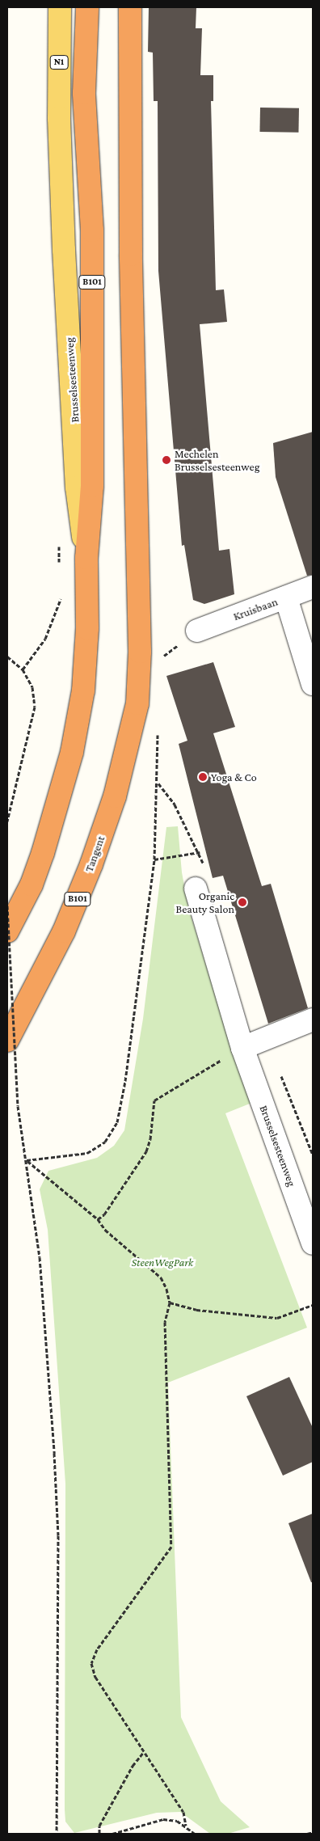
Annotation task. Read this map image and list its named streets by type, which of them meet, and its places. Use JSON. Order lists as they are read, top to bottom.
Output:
{
  "streets": {
    "highway": ["B101", "Brusselsesteenweg", "Tangent"],
    "main road": ["N1"],
    "street": ["Kruisbaan"]
  },
  "crossings": [
    ["B101", "Brusselsesteenweg"]
  ],
  "parks": ["SteenWegPark"],
  "places": ["Mechelen Brusselsesteenweg", "Yoga & Co", "Organic Beauty Salon"]
}
